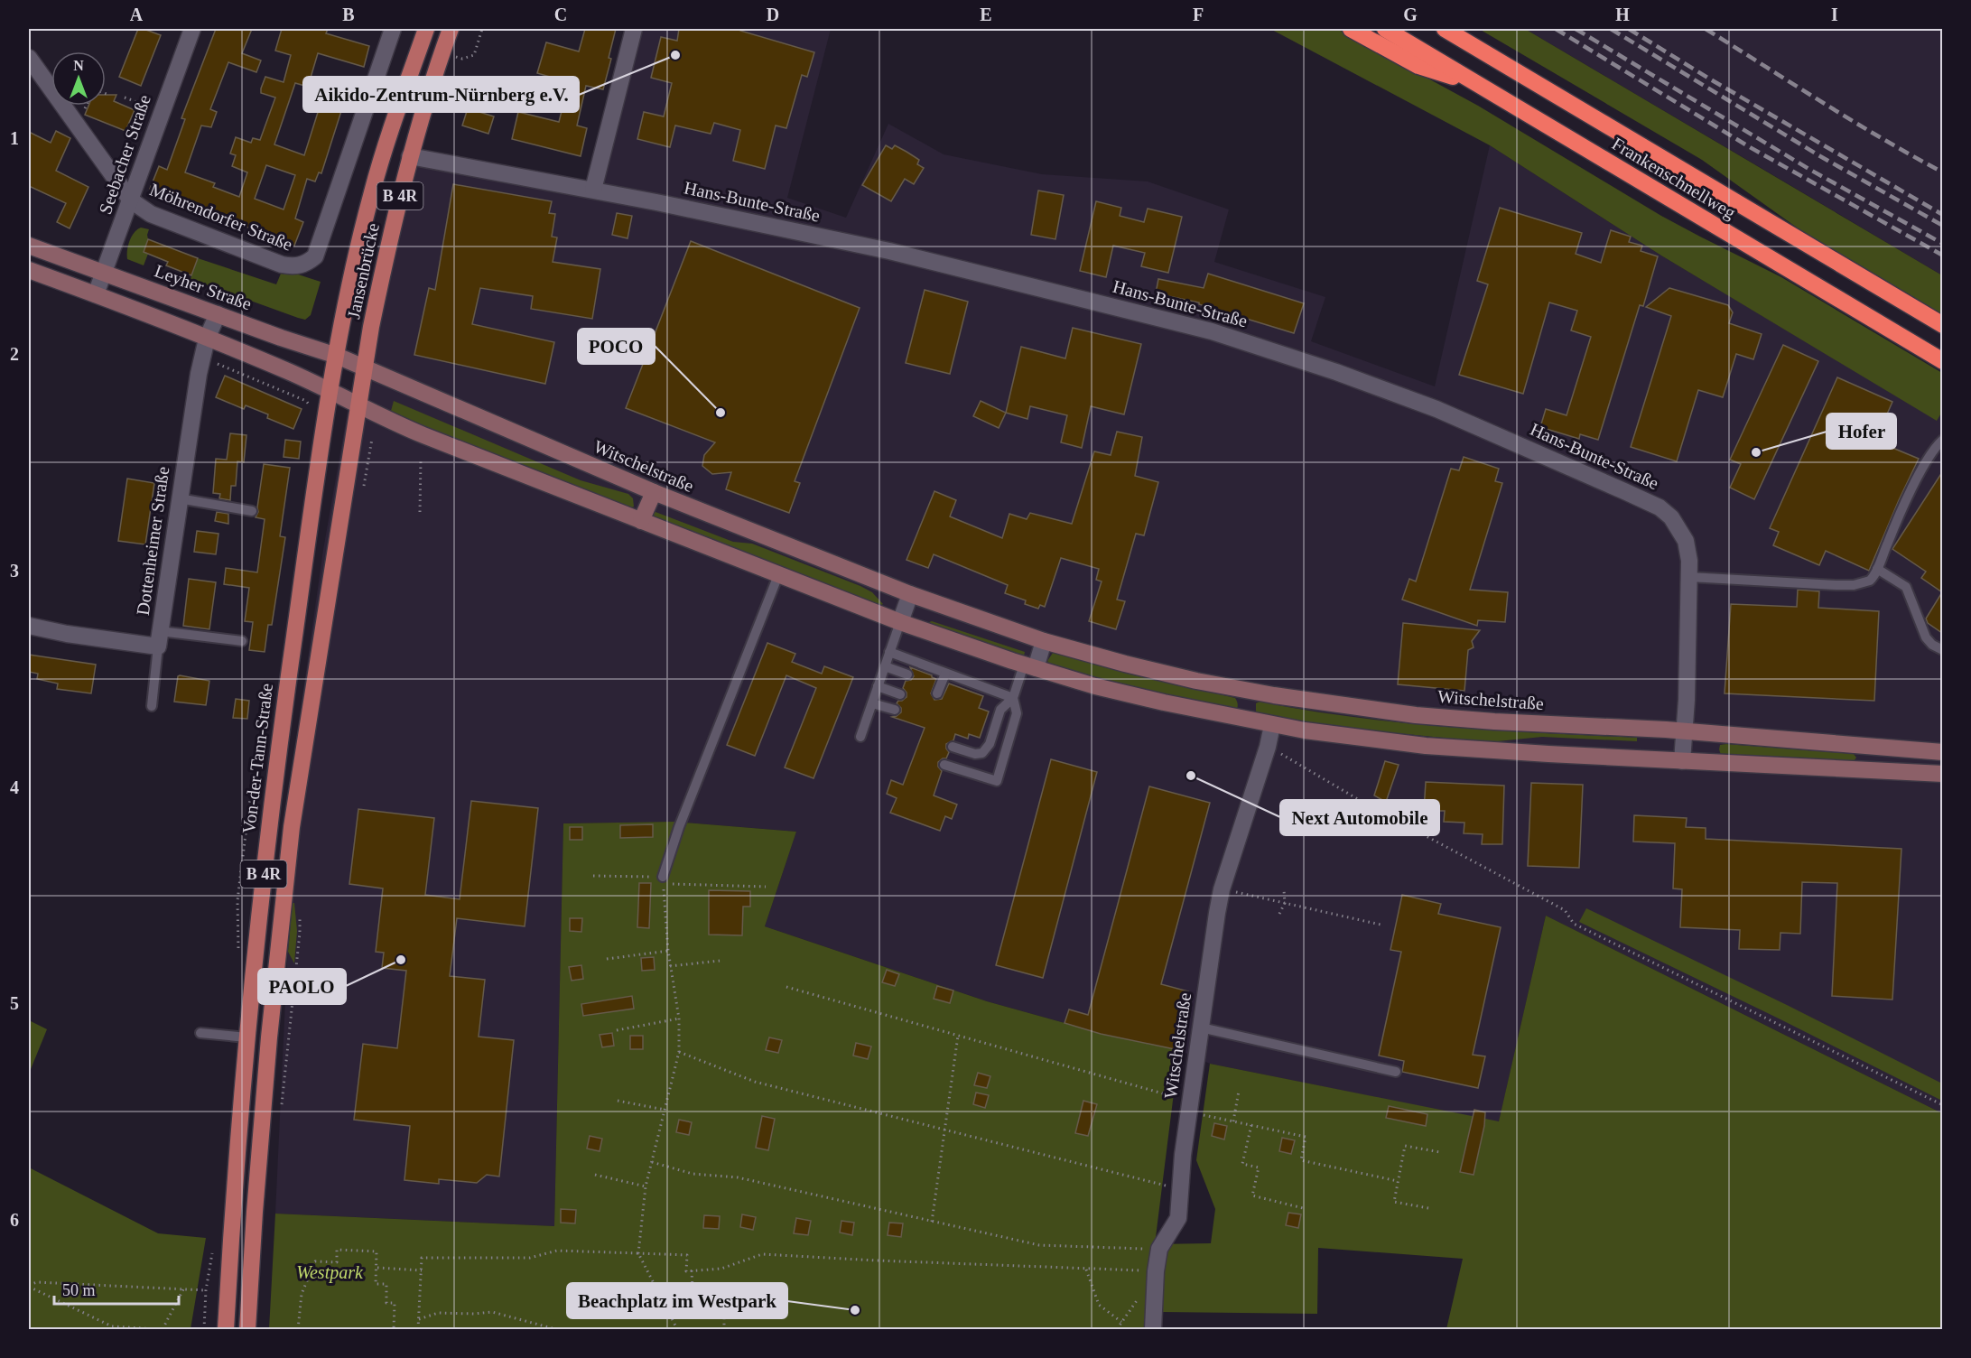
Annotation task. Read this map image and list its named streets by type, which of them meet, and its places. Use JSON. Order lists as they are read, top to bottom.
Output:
{
  "streets": {
    "highway": ["Frankenschnellweg"],
    "main road": ["B 4R", "Jansenbrücke", "Von-der-Tann-Straße"],
    "street": [
      "Seebacher Straße",
      "Hans-Bunte-Straße",
      "Möhrendorfer Straße",
      "Leyher Straße",
      "Witschelstraße",
      "Dottenheimer Straße"
    ]
  },
  "crossings": [
    ["Seebacher Straße", "Möhrendorfer Straße"],
    ["Seebacher Straße", "Leyher Straße"],
    ["B 4R", "Jansenbrücke"],
    ["B 4R", "Leyher Straße"],
    ["B 4R", "Witschelstraße"],
    ["Hans-Bunte-Straße", "Jansenbrücke"],
    ["Hans-Bunte-Straße", "Witschelstraße"],
    ["Jansenbrücke", "Leyher Straße"],
    ["Jansenbrücke", "Witschelstraße"],
    ["Jansenbrücke", "Von-der-Tann-Straße"],
    ["Leyher Straße", "Witschelstraße"],
    ["Leyher Straße", "Dottenheimer Straße"],
    ["Leyher Straße", "Von-der-Tann-Straße"]
  ],
  "parks": ["Westpark"],
  "places": [
    "Aikido-Zentrum-Nürnberg e.V.",
    "POCO",
    "Hofer",
    "Next Automobile",
    "PAOLO",
    "Beachplatz im Westpark"
  ],
  "scale_bar": "50 m",
  "north": "top",
  "grid": {
    "columns": [
      "A",
      "B",
      "C",
      "D",
      "E",
      "F",
      "G",
      "H",
      "I"
    ],
    "rows": [
      "1",
      "2",
      "3",
      "4",
      "5",
      "6"
    ]
  }
}
